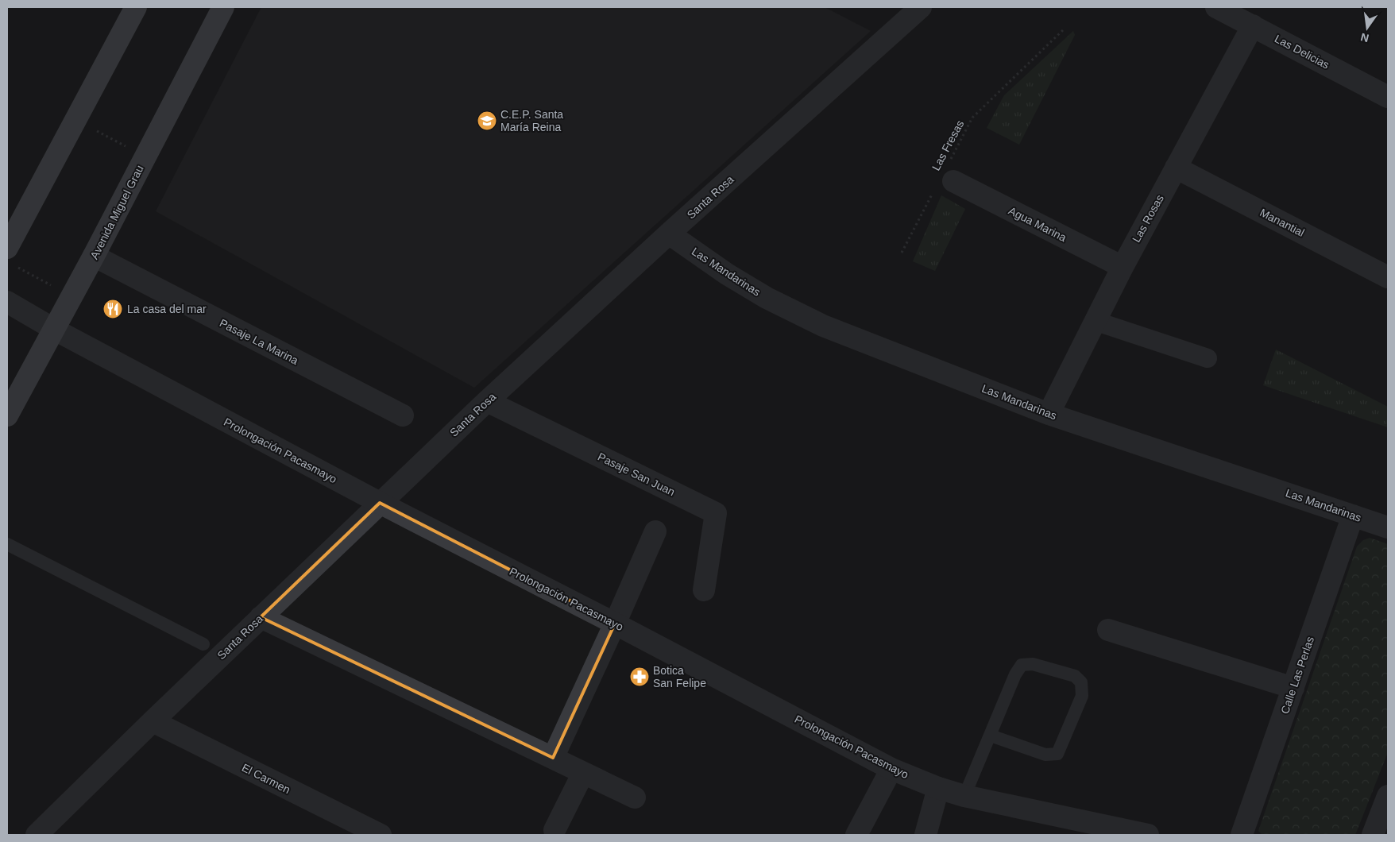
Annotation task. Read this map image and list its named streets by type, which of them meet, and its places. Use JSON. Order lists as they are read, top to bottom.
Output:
{
  "streets": {
    "main road": ["Avenida Miguel Grau"],
    "street": [
      "Las Delicias",
      "Santa Rosa",
      "Las Rosas",
      "Manantial",
      "Agua Marina",
      "Las Mandarinas",
      "Pasaje La Marina",
      "Prolongación Pacasmayo",
      "Pasaje San Juan",
      "Calle Las Perlas",
      "El Carmen"
    ],
    "path": ["Las Fresas"]
  },
  "crossings": [
    ["Las Delicias", "Las Rosas"],
    ["Las Fresas", "Agua Marina"],
    ["Santa Rosa", "Las Mandarinas"],
    ["Santa Rosa", "Prolongación Pacasmayo"],
    ["Santa Rosa", "Pasaje San Juan"],
    ["Santa Rosa", "El Carmen"],
    ["Avenida Miguel Grau", "Pasaje La Marina"],
    ["Avenida Miguel Grau", "Prolongación Pacasmayo"],
    ["Las Rosas", "Manantial"],
    ["Las Rosas", "Agua Marina"],
    ["Las Rosas", "Las Mandarinas"],
    ["Las Mandarinas", "Calle Las Perlas"]
  ],
  "places": {
    "school or university": ["C.E.P. Santa María Reina"],
    "restaurant": ["La casa del mar"],
    "pharmacy": ["Botica San Felipe"]
  },
  "north": "bottom"
}
